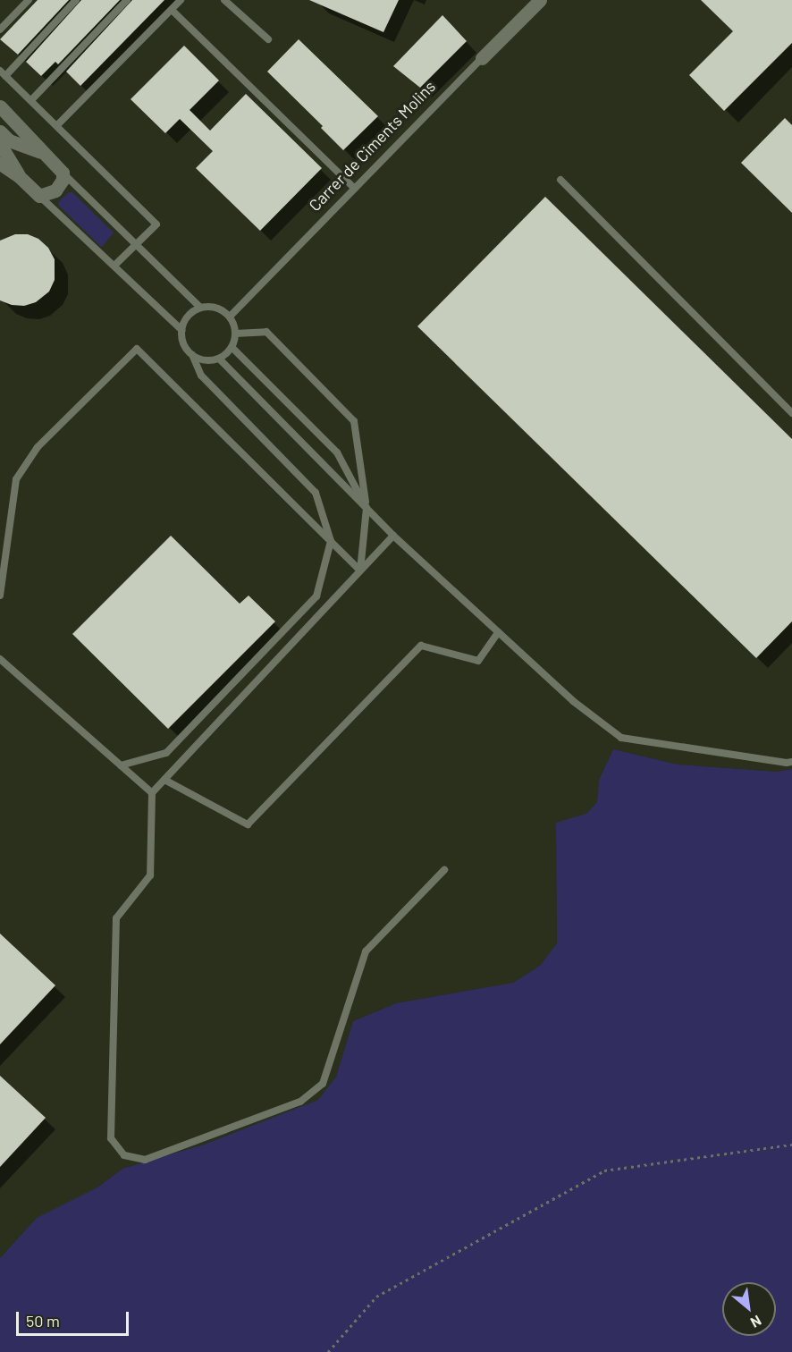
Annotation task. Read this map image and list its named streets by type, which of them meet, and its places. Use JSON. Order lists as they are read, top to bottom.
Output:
{
  "streets": {
    "street": ["Carrer de Ciments Molins"]
  },
  "scale_bar": "50 m",
  "north": "bottom right"
}
